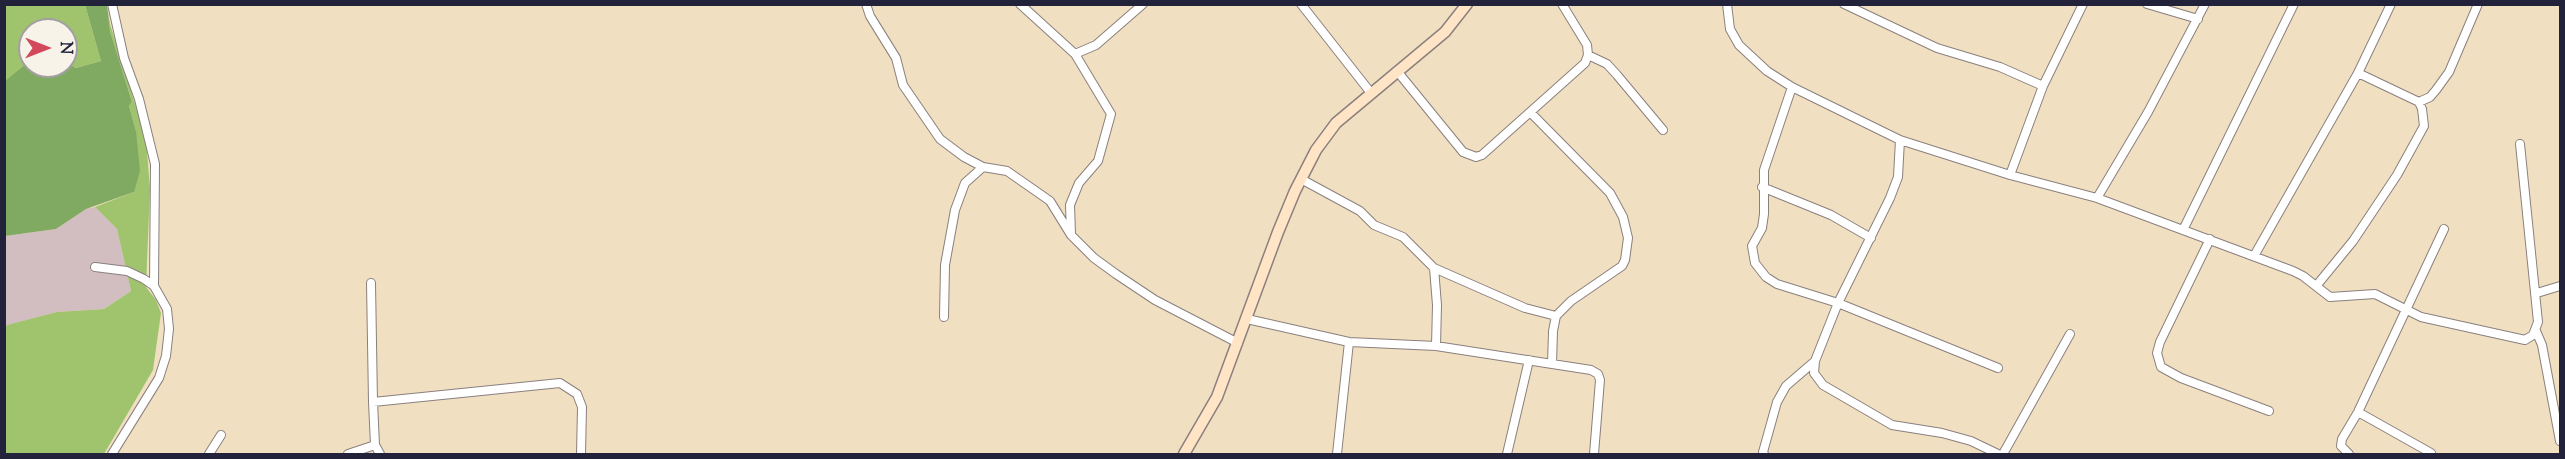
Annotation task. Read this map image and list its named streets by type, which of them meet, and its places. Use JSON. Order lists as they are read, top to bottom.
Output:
{
  "north": "right"
}
